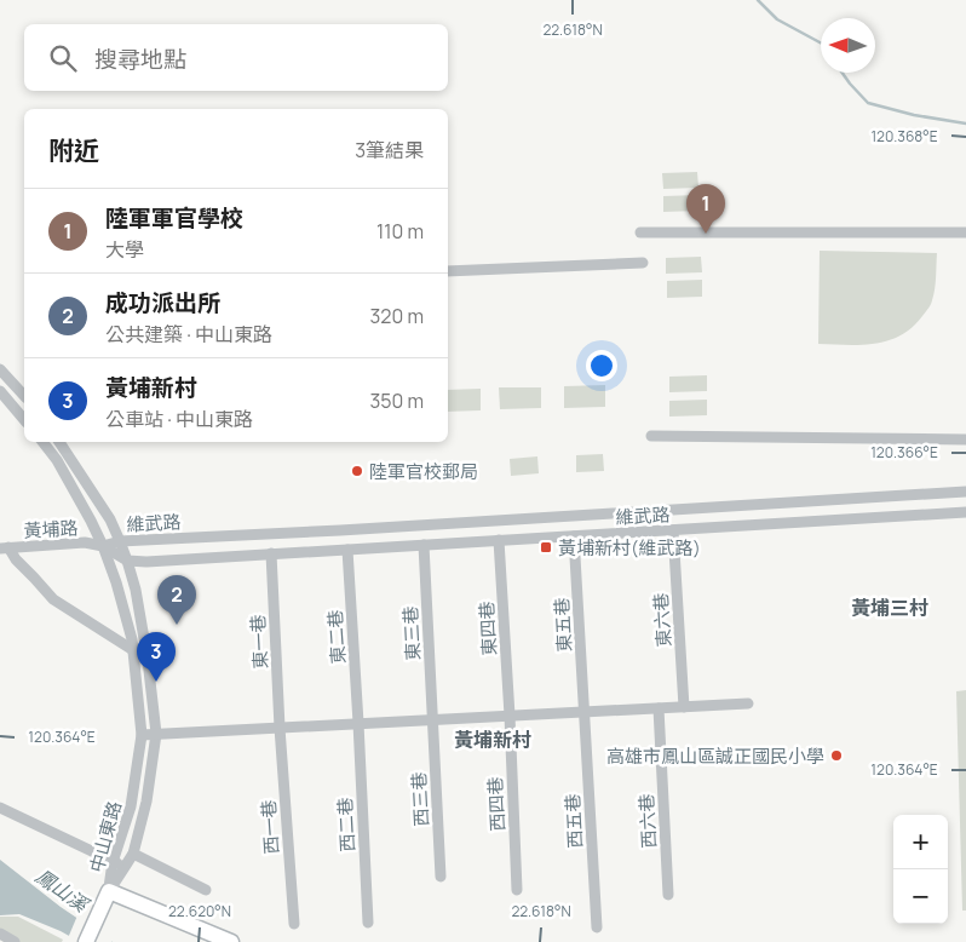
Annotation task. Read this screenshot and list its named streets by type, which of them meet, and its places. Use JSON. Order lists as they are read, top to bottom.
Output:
{
  "streets": {
    "street": [
      "維武路",
      "黃埔路",
      "東六巷",
      "東五巷",
      "東四巷",
      "東三巷",
      "東二巷",
      "東一巷",
      "西三巷",
      "西四巷",
      "西五巷",
      "西六巷",
      "西二巷",
      "西一巷",
      "中山東路"
    ]
  },
  "crossings": [
    ["維武路", "黃埔路"],
    ["維武路", "東六巷"],
    ["維武路", "東五巷"],
    ["維武路", "東四巷"],
    ["維武路", "東三巷"],
    ["維武路", "東二巷"],
    ["維武路", "東一巷"],
    ["維武路", "中山東路"],
    ["黃埔路", "中山東路"],
    ["東五巷", "西五巷"],
    ["東四巷", "西四巷"],
    ["東三巷", "西三巷"],
    ["東二巷", "西二巷"],
    ["東一巷", "西一巷"]
  ],
  "districts": ["黃埔三村", "黃埔新村"],
  "water": ["鳳山溪"],
  "places": {
    "other": ["陸軍官校郵局", "高雄市鳳山區誠正國民小學"],
    "transit": ["黃埔新村(維武路)"]
  },
  "north": "left",
  "page": {
    "search": "搜尋地點",
    "heading": ["附近", "3筆結果"],
    "pins": ["1", "2", "3"],
    "list": [
      {
        "mark": "1",
        "name": "陸軍軍官學校",
        "note": "大學",
        "value": "110 m"
      },
      {
        "mark": "2",
        "name": "成功派出所",
        "note": "公共建築 · 中山東路",
        "value": "320 m"
      },
      {
        "mark": "3",
        "name": "黃埔新村",
        "note": "公車站 · 中山東路",
        "value": "350 m"
      }
    ],
    "map_buttons": ["+", "−"]
  },
  "coordinates": [
    "22.618°N",
    "120.368°E",
    "120.366°E",
    "120.364°E",
    "22.620°N"
  ]
}
